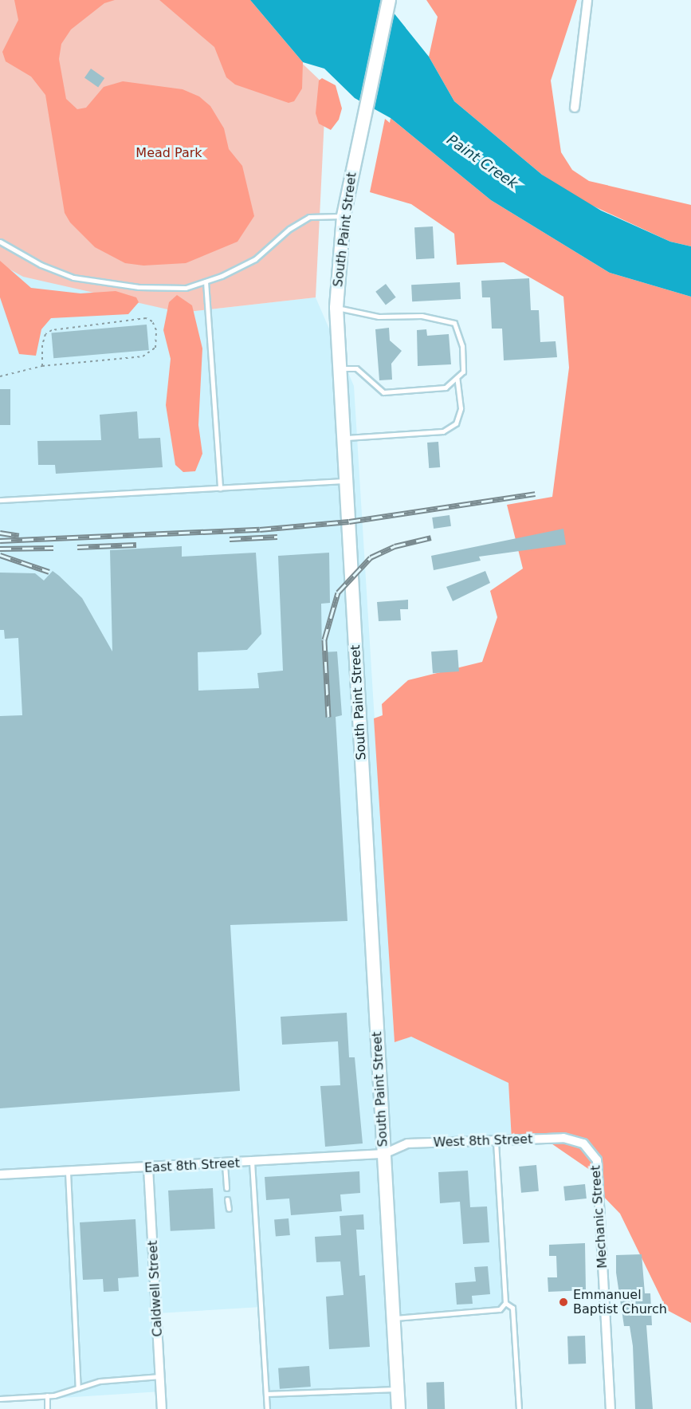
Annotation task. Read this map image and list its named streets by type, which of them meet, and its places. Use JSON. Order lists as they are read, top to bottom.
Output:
{
  "streets": {
    "main road": ["South Paint Street"],
    "street": [
      "West 8th Street",
      "East 8th Street",
      "Mechanic Street",
      "Caldwell Street"
    ]
  },
  "crossings": [
    ["South Paint Street", "West 8th Street"],
    ["South Paint Street", "East 8th Street"],
    ["West 8th Street", "East 8th Street"],
    ["West 8th Street", "Mechanic Street"],
    ["East 8th Street", "Caldwell Street"]
  ],
  "water": ["Paint Creek"],
  "parks": ["Mead Park"],
  "places": ["Emmanuel Baptist Church"]
}
